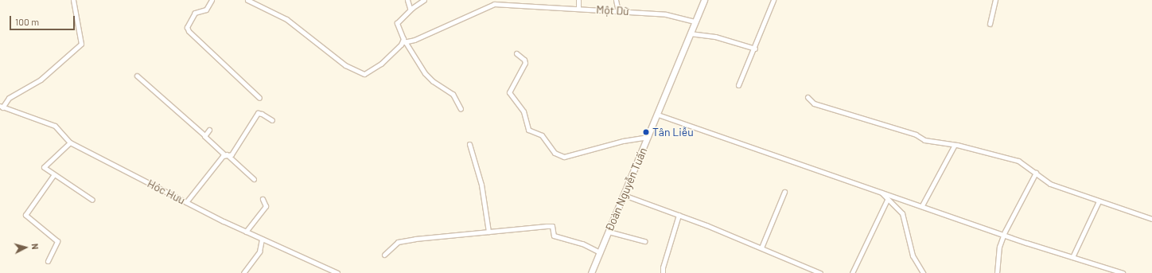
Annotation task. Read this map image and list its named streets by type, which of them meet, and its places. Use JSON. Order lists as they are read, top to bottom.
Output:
{
  "streets": {
    "main road": ["Đoàn Nguyễn Tuấn"],
    "street": ["Một Dữ", "Hóc Hưu"]
  },
  "crossings": [
    ["Một Dữ", "Đoàn Nguyễn Tuấn"]
  ],
  "places": ["Tân Liễu"],
  "scale_bar": "100 m",
  "north": "right"
}
